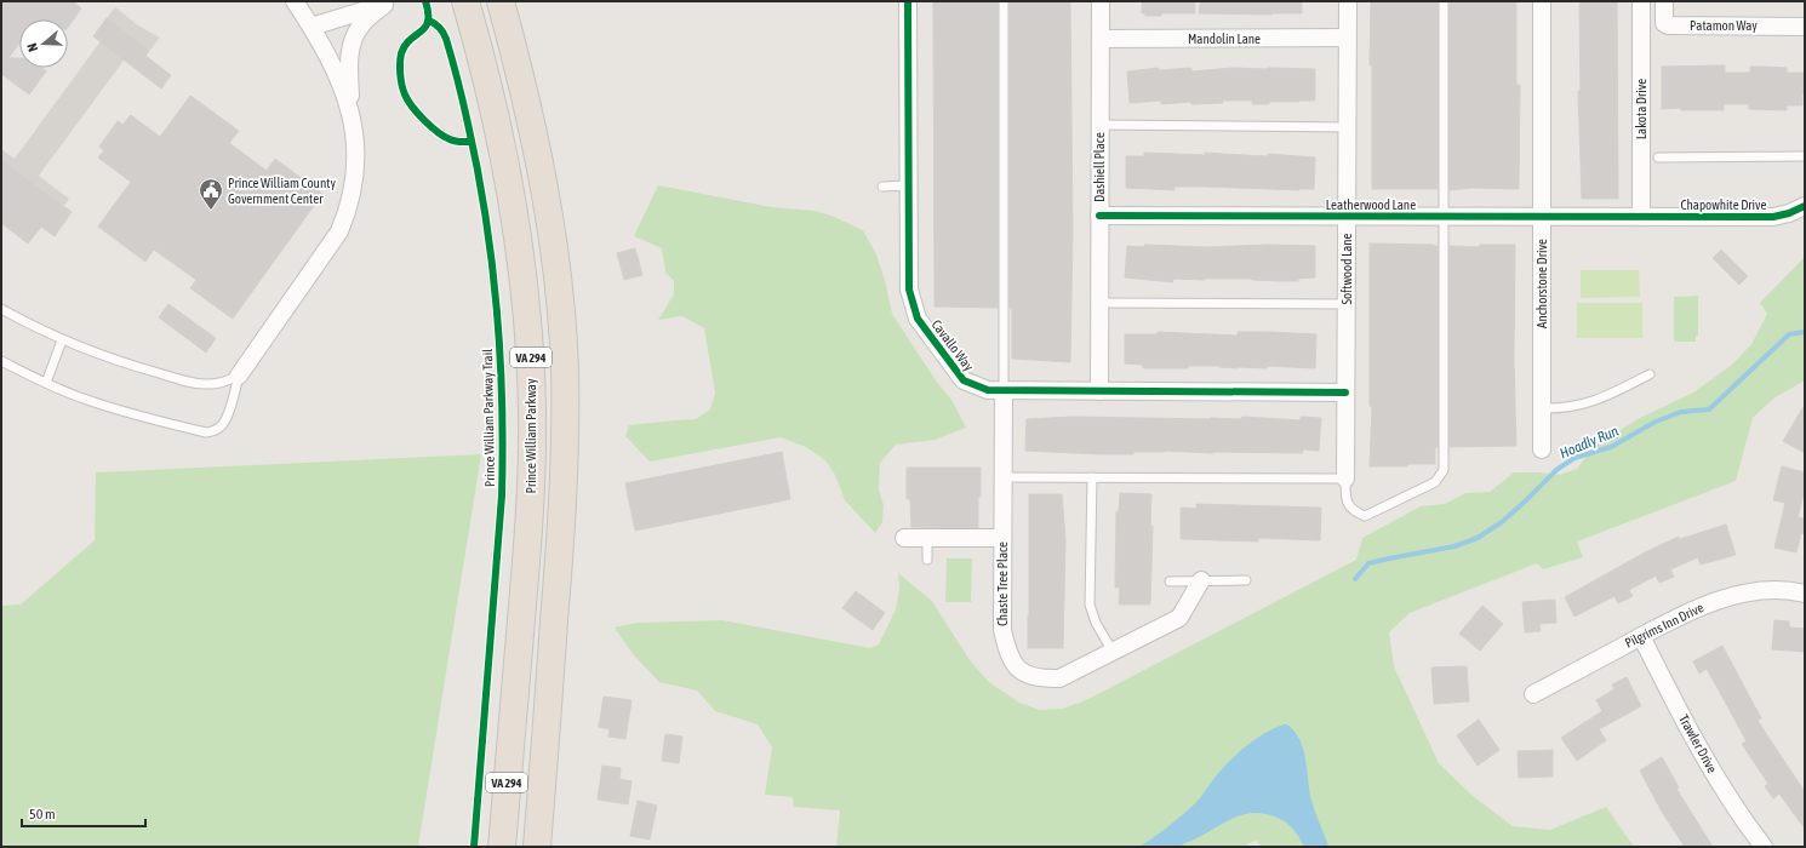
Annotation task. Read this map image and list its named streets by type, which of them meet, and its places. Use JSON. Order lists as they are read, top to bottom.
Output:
{
  "streets": {
    "highway": ["VA 294", "Prince William Parkway"],
    "street": [
      "Patamon Way",
      "Mandolin Lane",
      "Lakota Drive",
      "Dashiell Place",
      "Leatherwood Lane",
      "Chapowhite Drive",
      "Softwood Lane",
      "Anchorstone Drive",
      "Cavallo Way",
      "Chaste Tree Place",
      "Pilgrims Inn Drive",
      "Trawler Drive"
    ],
    "cycle path": ["Prince William Parkway Trail"]
  },
  "crossings": [
    ["Mandolin Lane", "Dashiell Place"],
    ["Mandolin Lane", "Softwood Lane"],
    ["Lakota Drive", "Leatherwood Lane"],
    ["Lakota Drive", "Chapowhite Drive"],
    ["Dashiell Place", "Leatherwood Lane"],
    ["Dashiell Place", "Cavallo Way"],
    ["Leatherwood Lane", "Chapowhite Drive"],
    ["Leatherwood Lane", "Softwood Lane"],
    ["Leatherwood Lane", "Anchorstone Drive"],
    ["Softwood Lane", "Cavallo Way"],
    ["Cavallo Way", "Chaste Tree Place"],
    ["Pilgrims Inn Drive", "Trawler Drive"]
  ],
  "water": ["Hoadly Run"],
  "places": {
    "public building": ["Prince William County Government Center"]
  },
  "scale_bar": "50 m",
  "north": "left"
}
